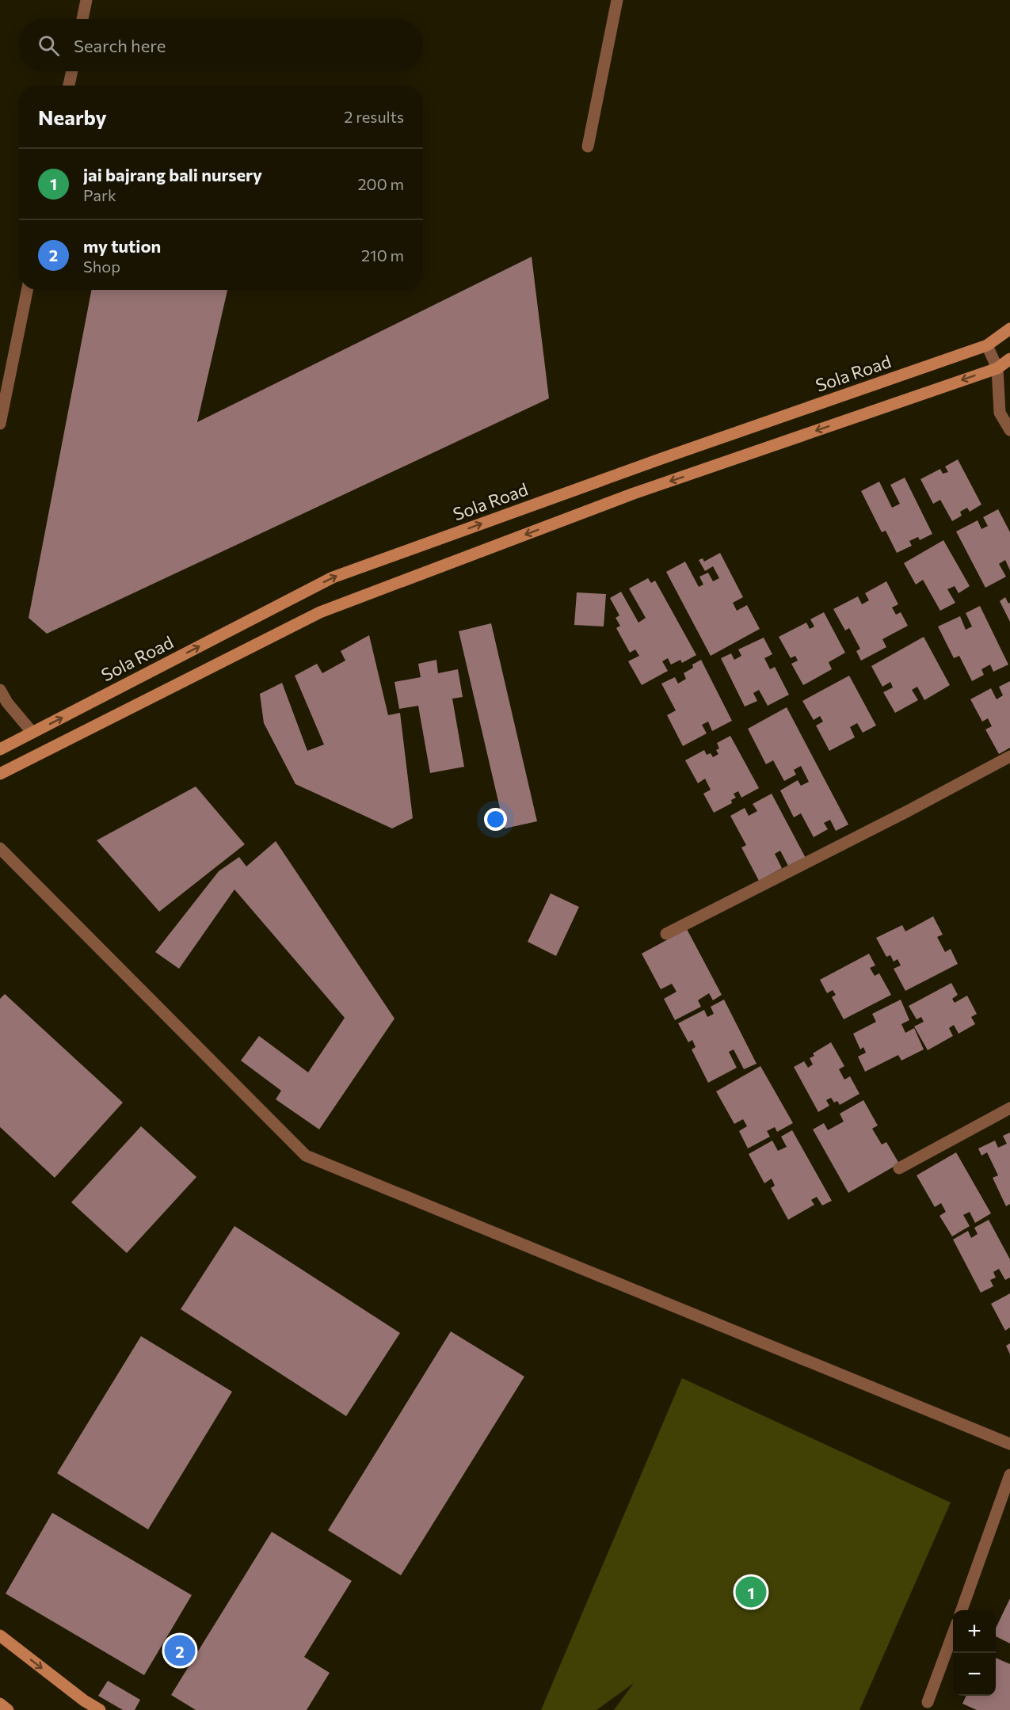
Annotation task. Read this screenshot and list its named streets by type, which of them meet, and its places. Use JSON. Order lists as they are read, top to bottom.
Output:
{
  "streets": {
    "main road": ["Sola Road"]
  },
  "page": {
    "search": "Search here",
    "heading": ["Nearby", "2 results"],
    "list": [
      {
        "mark": "1",
        "name": "jai bajrang bali nursery",
        "note": "Park",
        "value": "200 m"
      },
      {
        "mark": "2",
        "name": "my tution",
        "note": "Shop",
        "value": "210 m"
      }
    ],
    "pins": ["1", "2"],
    "map_buttons": ["+", "−"]
  }
}
